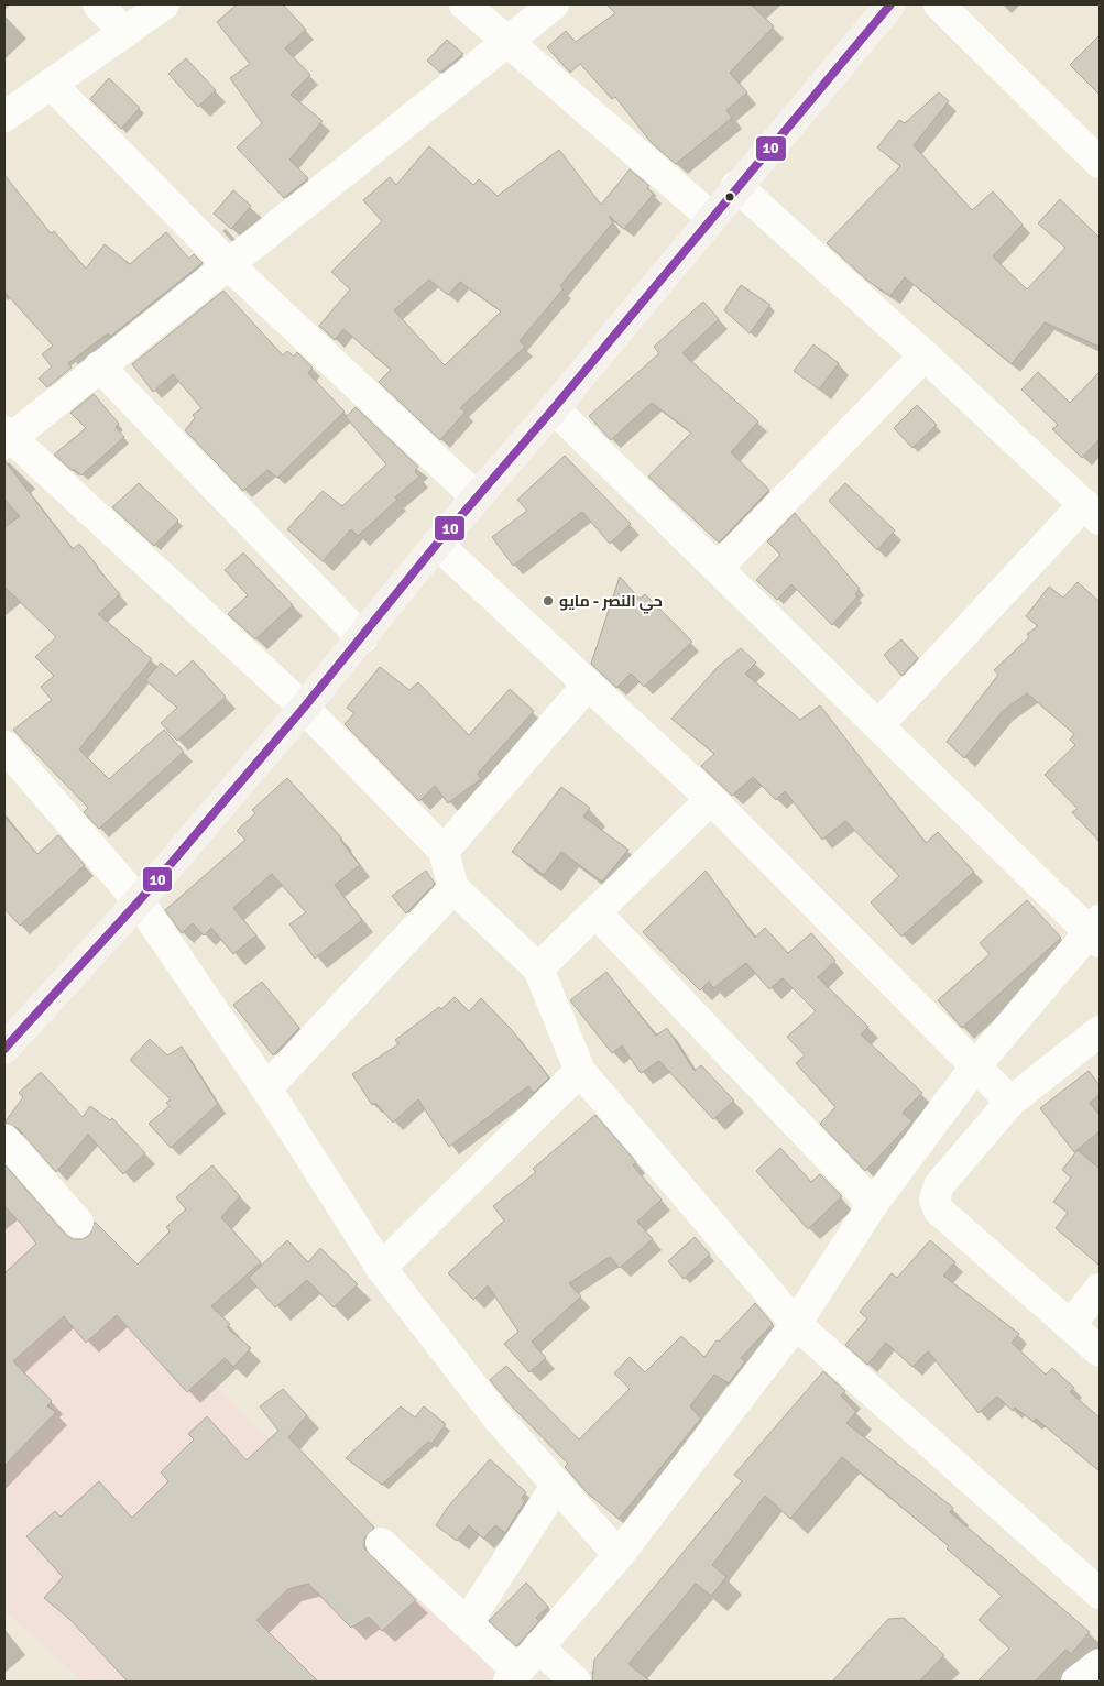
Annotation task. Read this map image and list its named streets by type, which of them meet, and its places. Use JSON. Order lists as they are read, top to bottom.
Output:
{
  "places": ["حي النصر - مايو"],
  "lines": ["transit line 10"]
}
